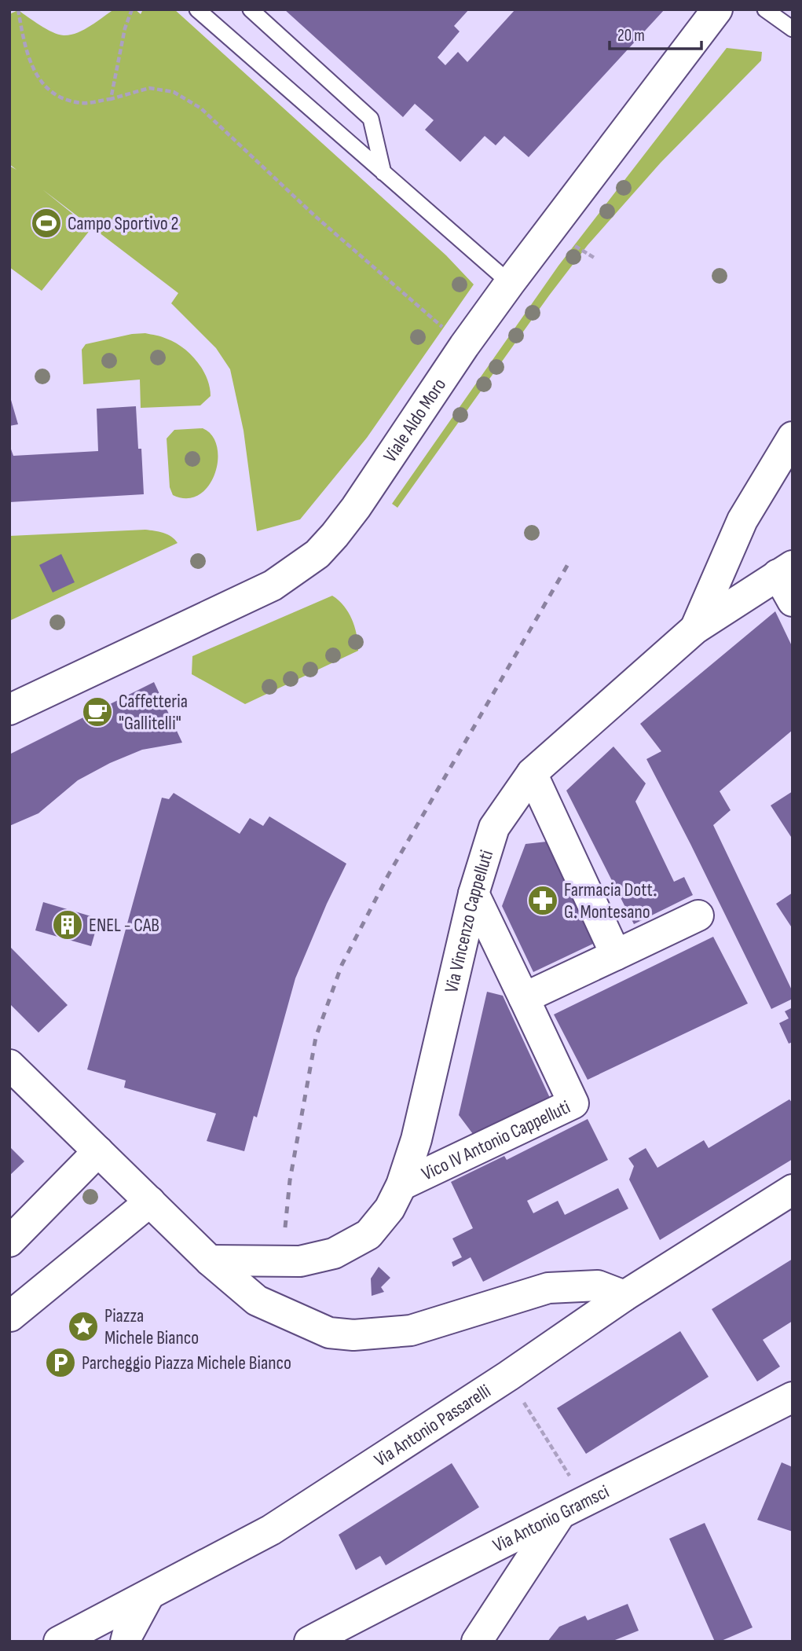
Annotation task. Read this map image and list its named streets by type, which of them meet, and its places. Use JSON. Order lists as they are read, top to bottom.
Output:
{
  "streets": {
    "street": [
      "Viale Aldo Moro",
      "Via Vincenzo Cappelluti",
      "Vico IV Antonio Cappelluti",
      "Via Antonio Passarelli",
      "Via Antonio Gramsci"
    ]
  },
  "crossings": [
    ["Via Vincenzo Cappelluti", "Vico IV Antonio Cappelluti"]
  ],
  "places": {
    "sports": ["Campo Sportivo 2"],
    "cafe": ["Caffetteria \"Gallitelli\""],
    "pharmacy": ["Farmacia Dott. G. Montesano"],
    "building": ["ENEL - CAB"],
    "place": ["Piazza Michele Bianco"],
    "parking": ["Parcheggio Piazza Michele Bianco"]
  },
  "scale_bar": "20 m"
}
